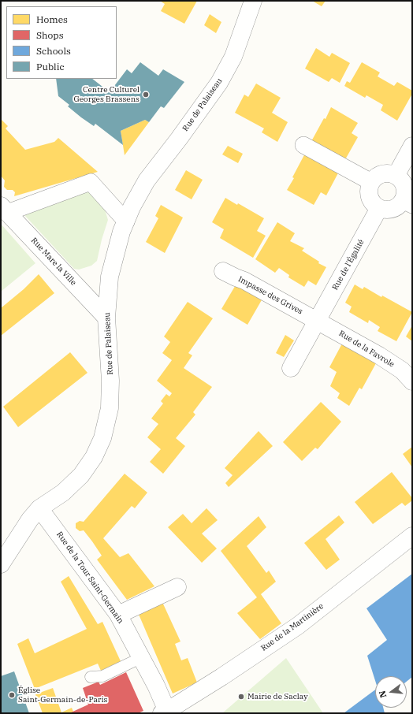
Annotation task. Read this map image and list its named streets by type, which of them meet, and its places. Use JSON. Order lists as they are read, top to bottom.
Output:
{
  "streets": {
    "street": [
      "Rue de Palaiseau",
      "Rue Mare la Ville",
      "Rue de l'Égalité",
      "Impasse des Grives",
      "Rue de la Favrole",
      "Rue de la Tour Saint-Germain",
      "Rue de la Martinière"
    ]
  },
  "crossings": [
    ["Rue de Palaiseau", "Rue Mare la Ville"],
    ["Rue de Palaiseau", "Rue de la Tour Saint-Germain"],
    ["Rue de l'Égalité", "Impasse des Grives"],
    ["Rue de l'Égalité", "Rue de la Favrole"],
    ["Impasse des Grives", "Rue de la Favrole"],
    ["Rue de la Tour Saint-Germain", "Rue de la Martinière"]
  ],
  "places": ["Centre Culturel Georges Brassens", "Église Saint-Germain-de-Paris", "Mairie de Saclay"],
  "legend": [
    "Homes",
    "Shops",
    "Schools",
    "Public"
  ],
  "north": "left"
}
